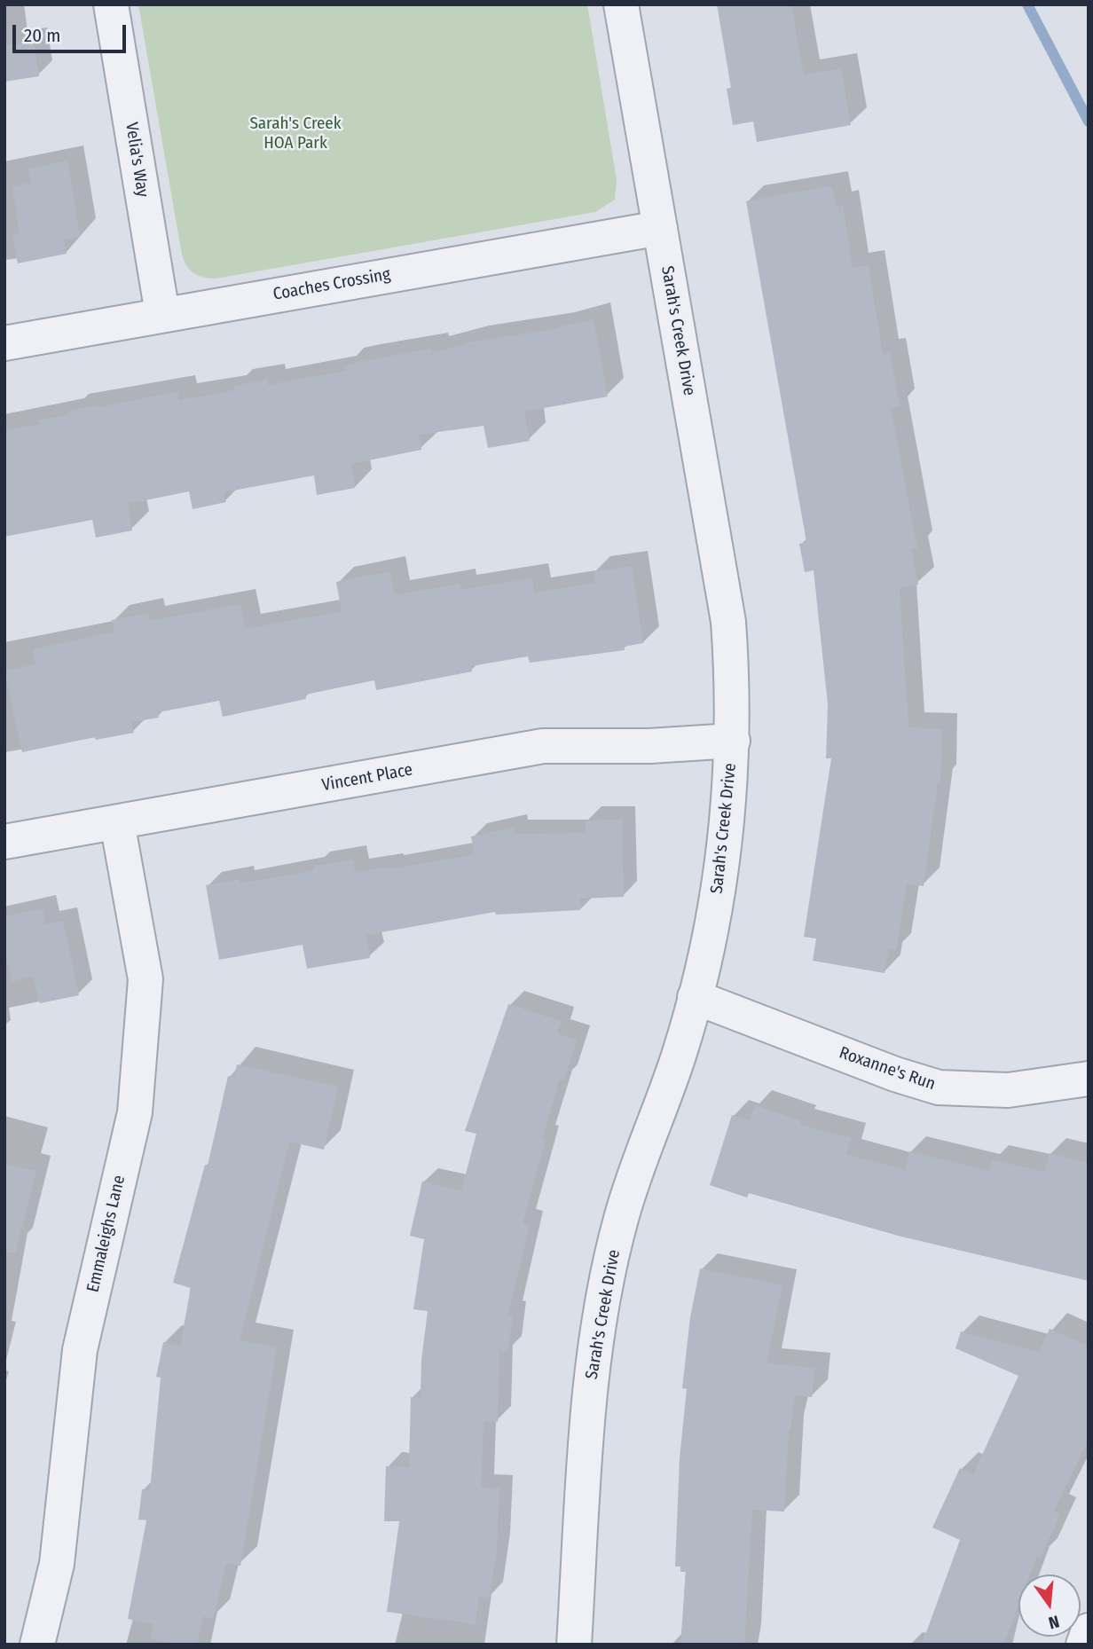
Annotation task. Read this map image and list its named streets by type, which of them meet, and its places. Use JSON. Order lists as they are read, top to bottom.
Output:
{
  "streets": {
    "street": [
      "Velia's Way",
      "Coaches Crossing",
      "Sarah's Creek Drive",
      "Vincent Place",
      "Roxanne's Run",
      "Emmaleighs Lane"
    ]
  },
  "crossings": [
    ["Velia's Way", "Coaches Crossing"],
    ["Coaches Crossing", "Sarah's Creek Drive"],
    ["Sarah's Creek Drive", "Vincent Place"],
    ["Sarah's Creek Drive", "Roxanne's Run"],
    ["Vincent Place", "Emmaleighs Lane"]
  ],
  "parks": ["Sarah's Creek HOA Park"],
  "scale_bar": "20 m",
  "north": "bottom"
}
